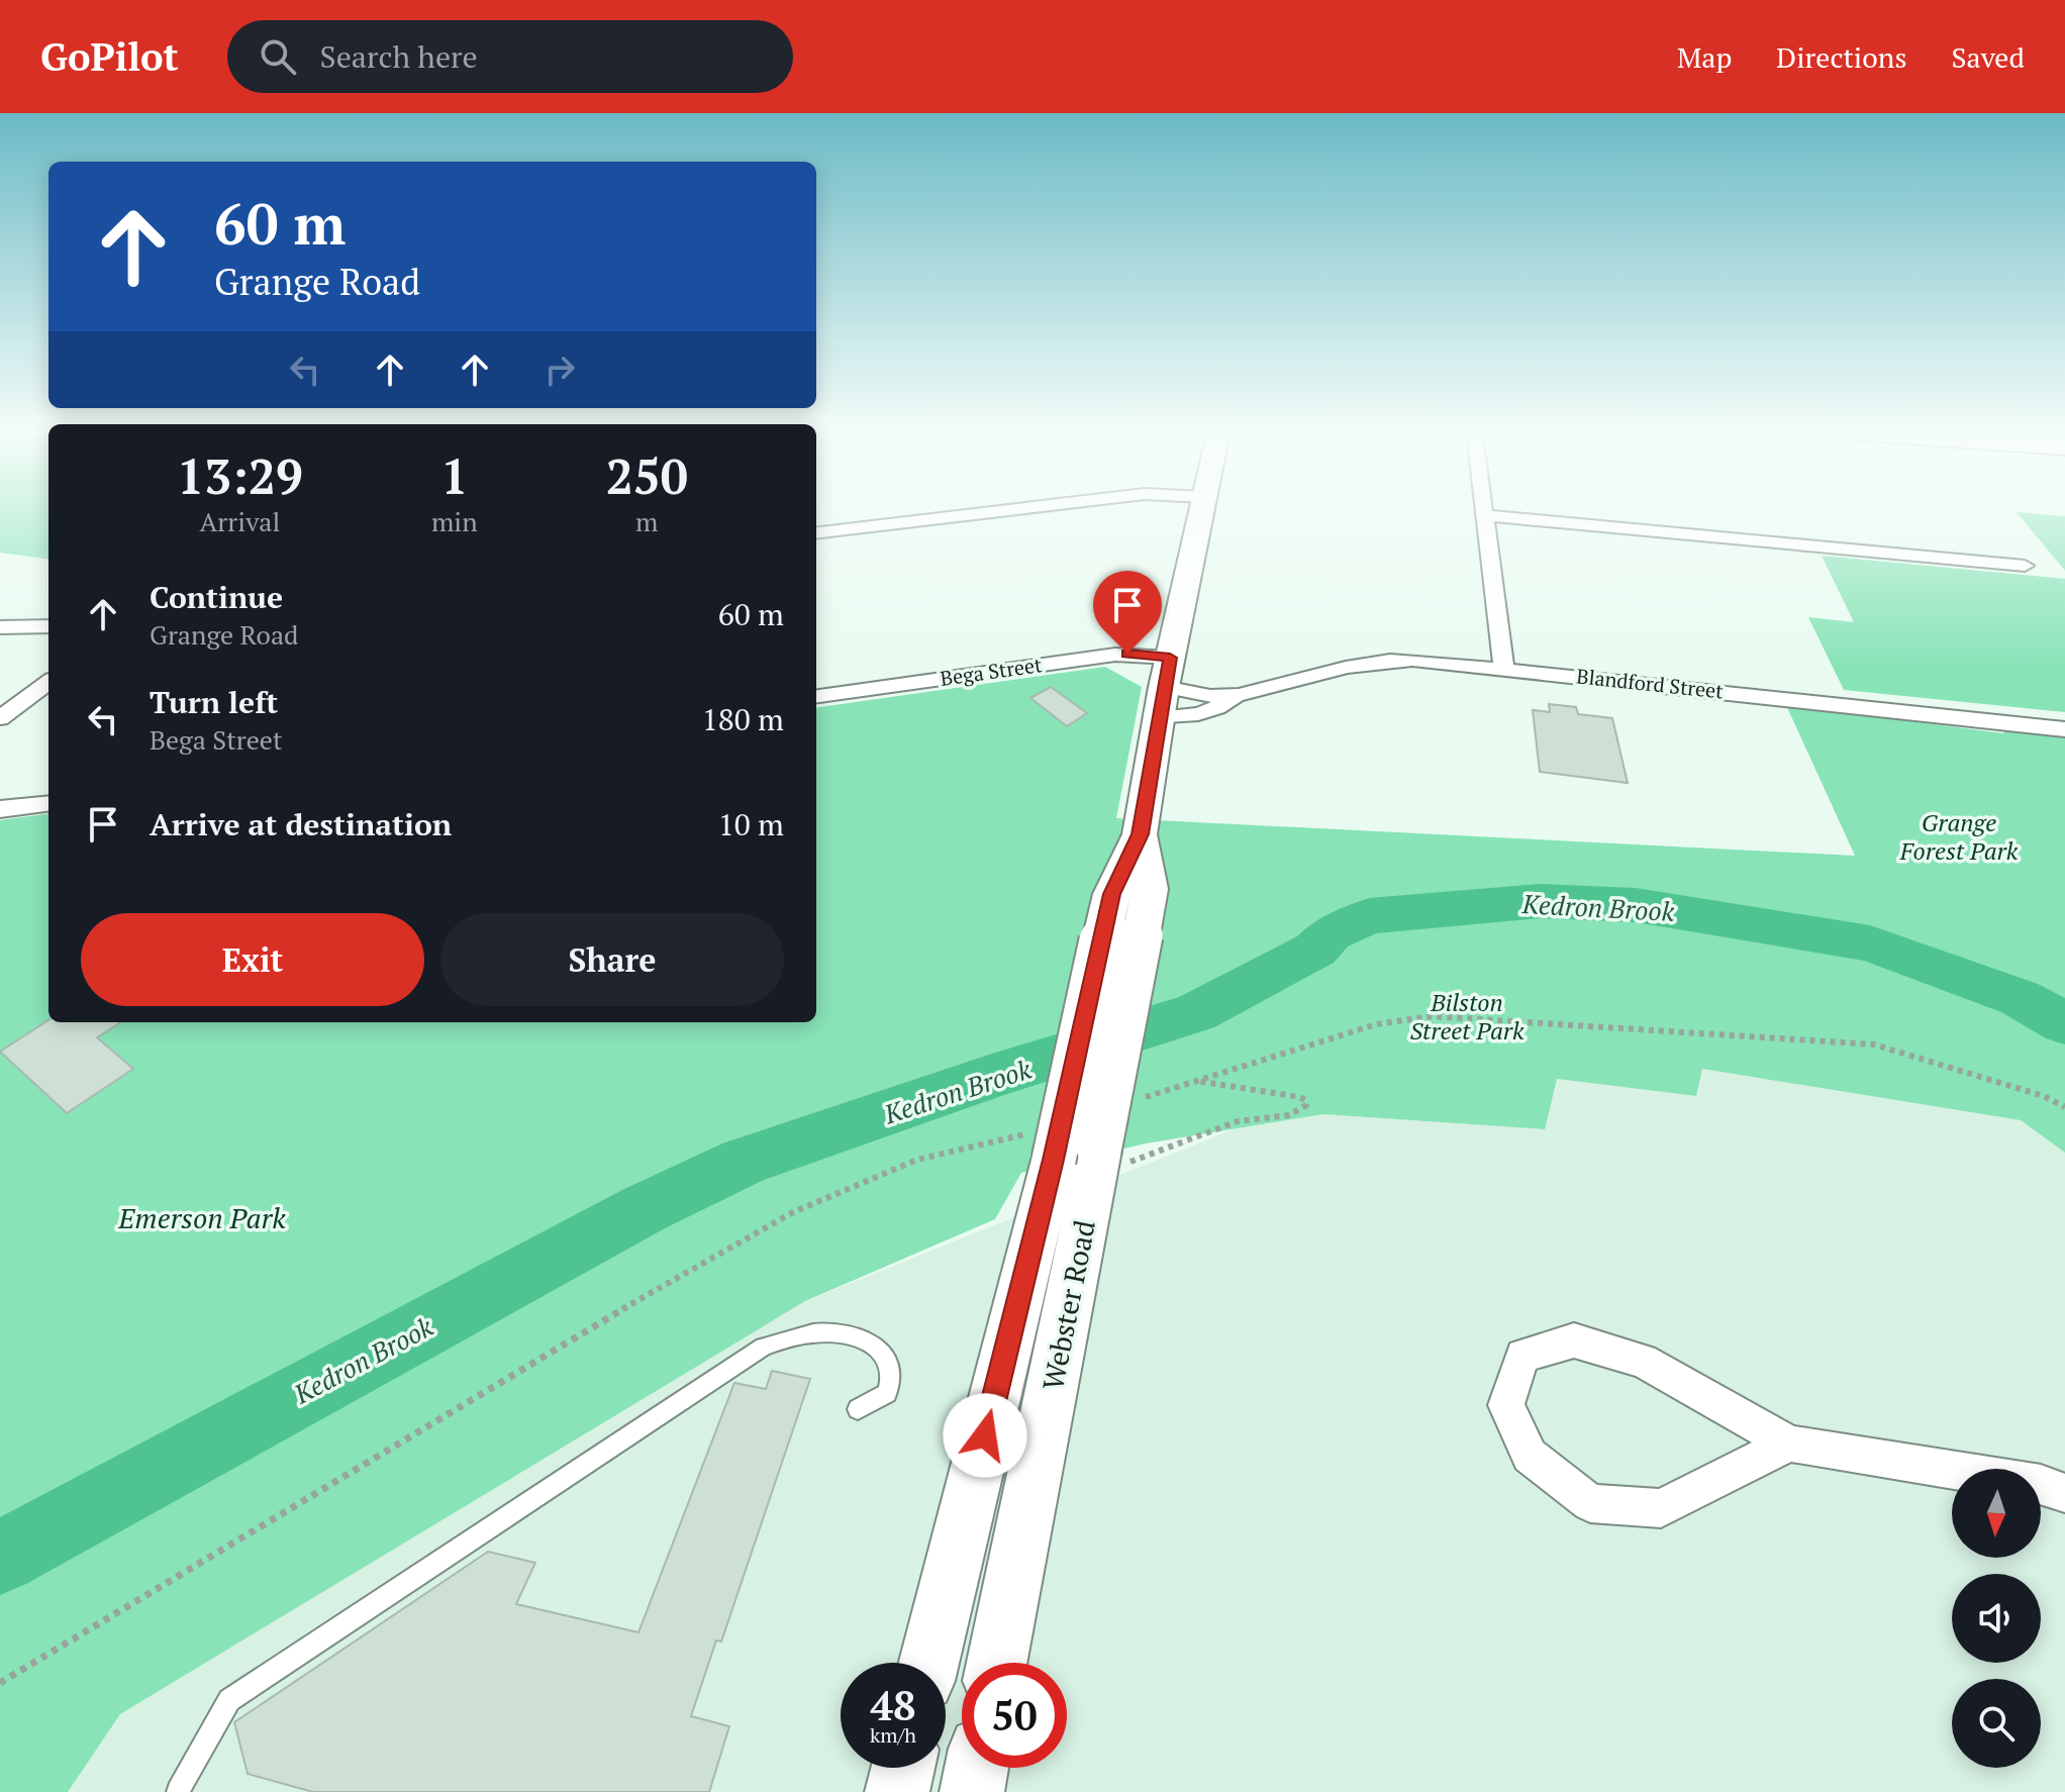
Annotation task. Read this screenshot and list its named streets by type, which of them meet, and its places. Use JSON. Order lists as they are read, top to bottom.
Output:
{
  "streets": {
    "main road": ["Webster Road"],
    "street": ["Bega Street", "Blandford Street"]
  },
  "crossings": [
    ["Bega Street", "Blandford Street"]
  ],
  "water": ["Kedron Brook"],
  "parks": ["Grange Forest Park", "Bilston Street Park", "Emerson Park"],
  "north": "bottom",
  "page": {
    "header": "GoPilot",
    "search": "Search here",
    "nav": ["Map", "Directions", "Saved"],
    "turn": ["60 m", "Grange Road"],
    "eta": [
      "13:29",
      "Arrival",
      "1",
      "min",
      "250",
      "m"
    ],
    "list": [
      {
        "name": "Continue",
        "note": "Grange Road",
        "value": "60 m"
      },
      {
        "name": "Turn left",
        "note": "Bega Street",
        "value": "180 m"
      },
      {
        "name": "Arrive at destination",
        "value": "10 m"
      }
    ],
    "buttons": ["Exit", "Share"],
    "speed": "48 km/h",
    "limit": "50"
  }
}
